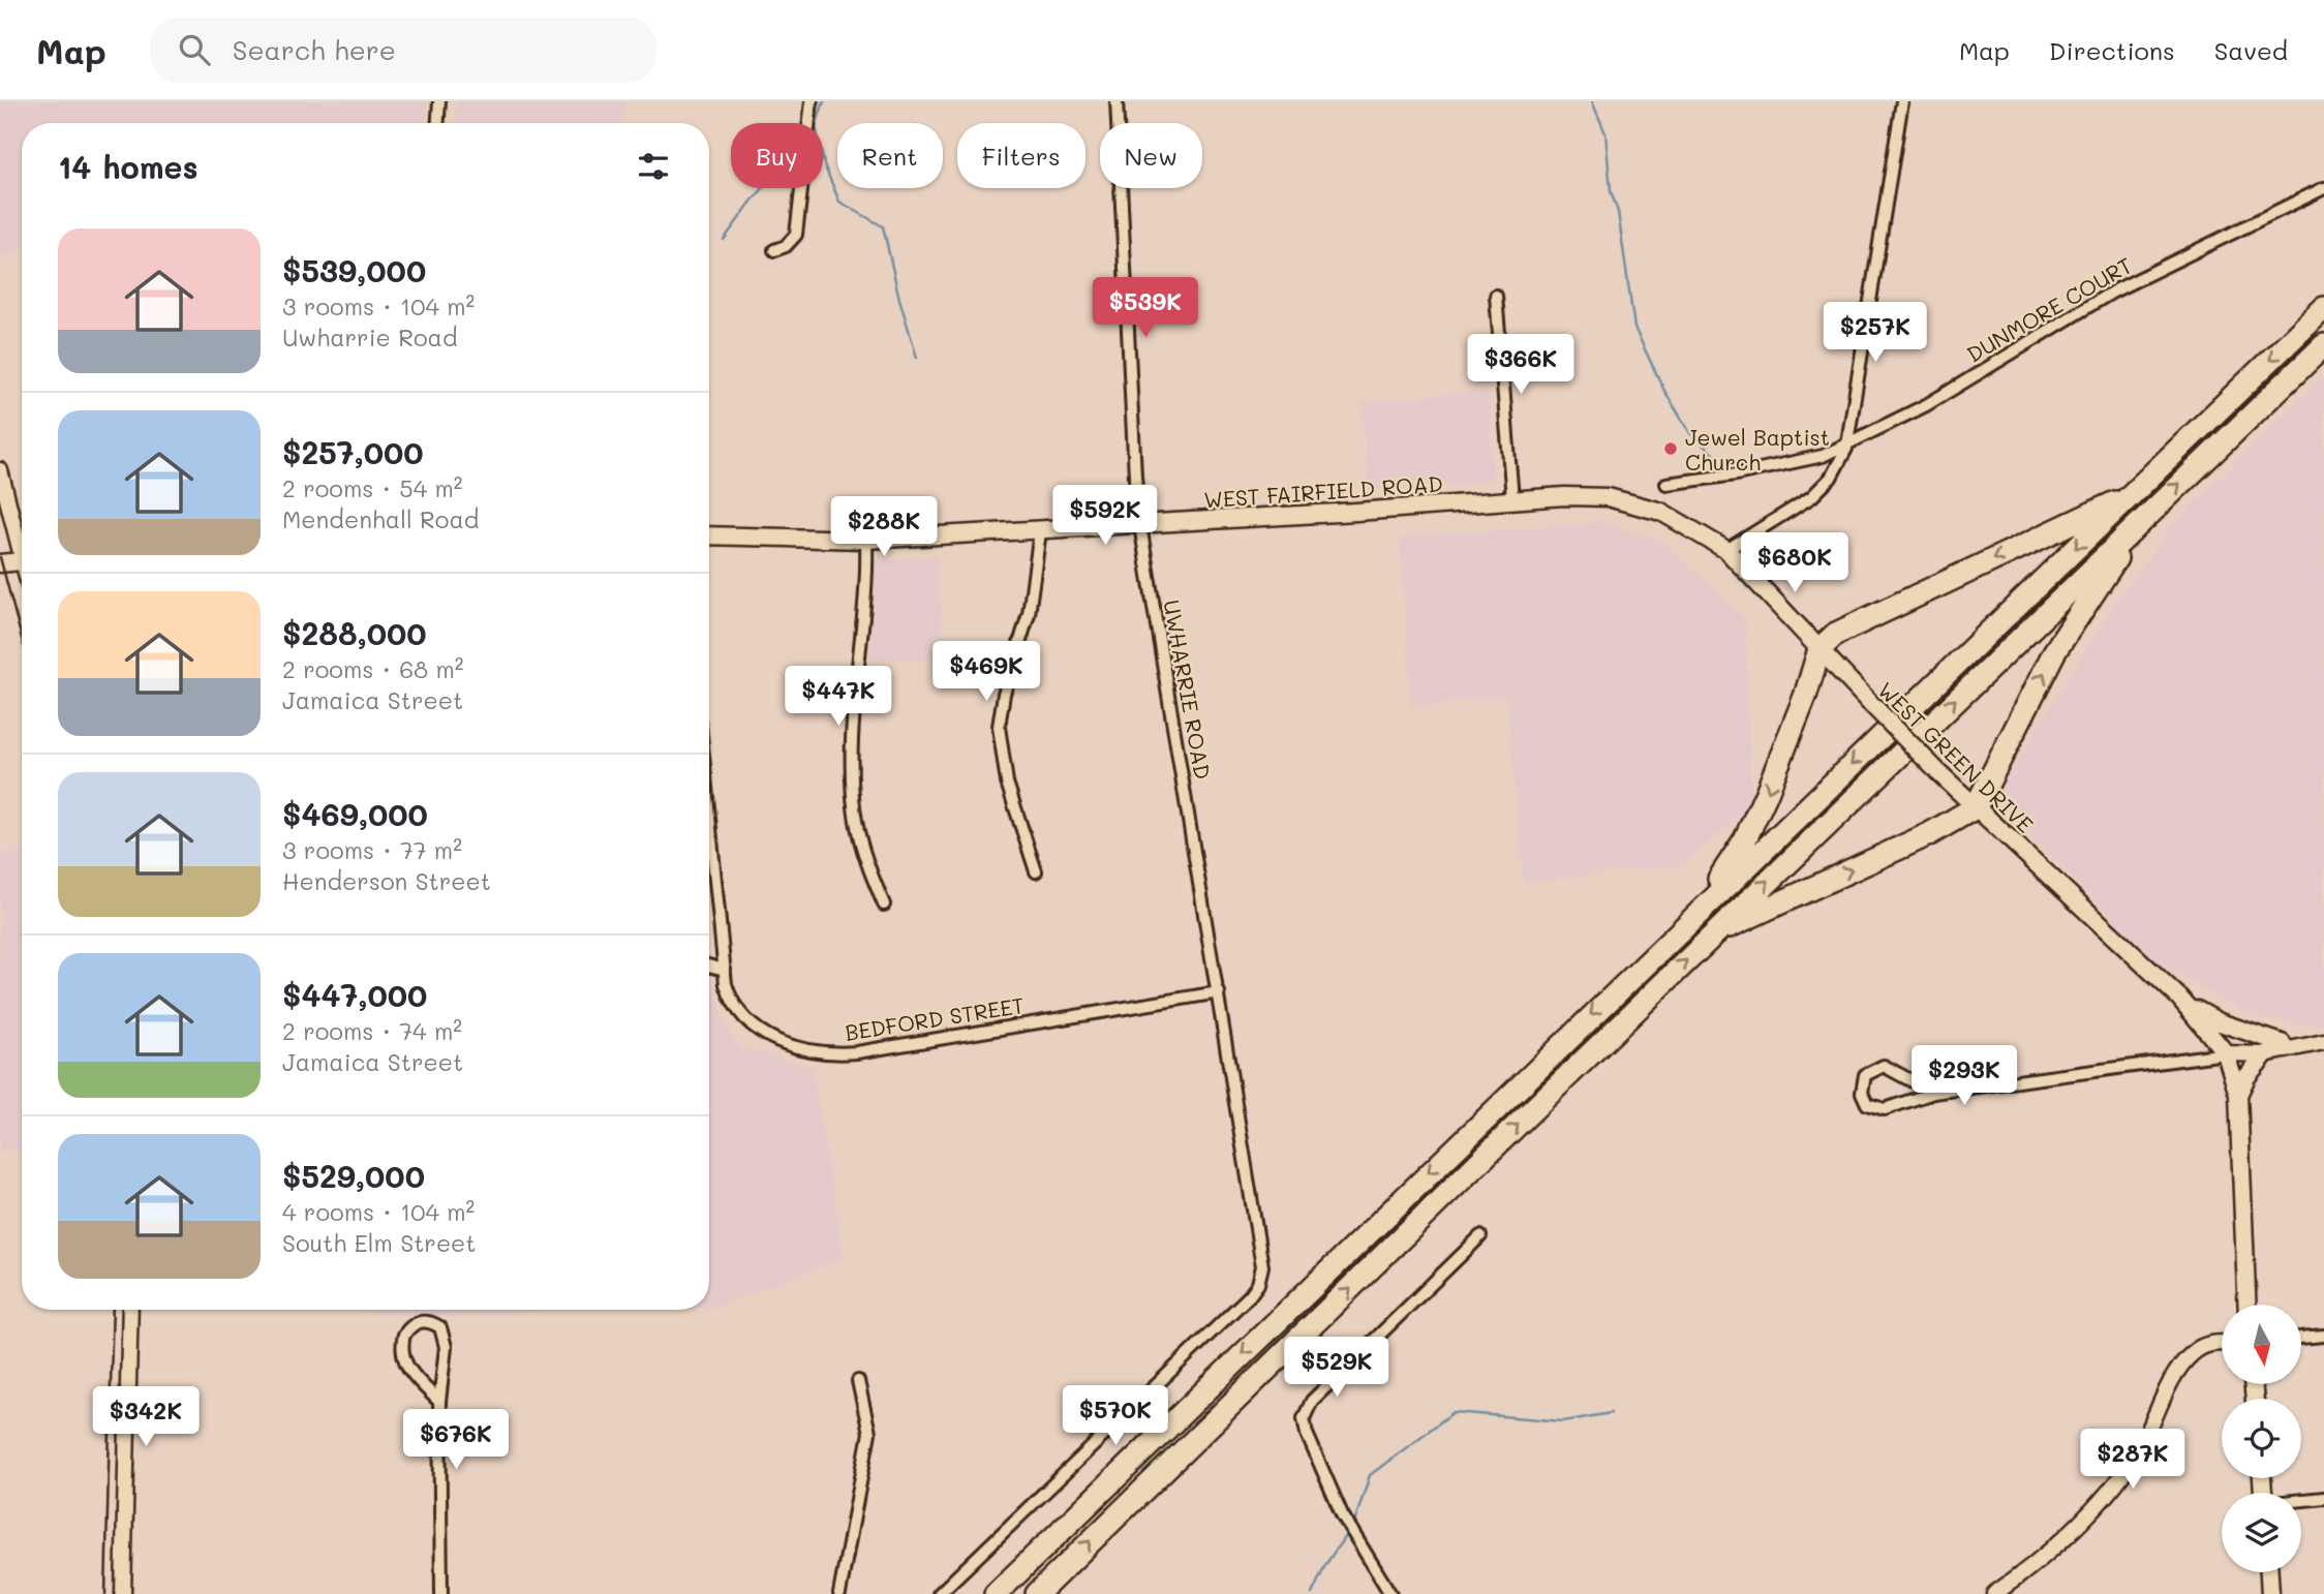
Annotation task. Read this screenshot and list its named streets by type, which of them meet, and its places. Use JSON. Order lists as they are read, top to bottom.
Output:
{
  "streets": {
    "main road": ["WEST FAIRFIELD ROAD", "WEST GREEN DRIVE"],
    "street": ["DUNMORE COURT", "UWHARRIE ROAD", "BEDFORD STREET"]
  },
  "crossings": [
    ["WEST FAIRFIELD ROAD", "UWHARRIE ROAD"],
    ["WEST FAIRFIELD ROAD", "WEST GREEN DRIVE"],
    ["UWHARRIE ROAD", "BEDFORD STREET"]
  ],
  "places": ["Jewel Baptist Church"],
  "north": "bottom",
  "page": {
    "header": "Map",
    "search": "Search here",
    "nav": ["Map", "Directions", "Saved"],
    "chip": [
      "Buy",
      "Rent",
      "Filters",
      "New"
    ],
    "heading": "14 homes",
    "list": [
      {
        "name": "$539,000",
        "note": "3 rooms · 104 m² · Uwharrie Road"
      },
      {
        "name": "$257,000",
        "note": "2 rooms · 54 m² · Mendenhall Road"
      },
      {
        "name": "$288,000",
        "note": "2 rooms · 68 m² · Jamaica Street"
      },
      {
        "name": "$469,000",
        "note": "3 rooms · 77 m² · Henderson Street"
      },
      {
        "name": "$447,000",
        "note": "2 rooms · 74 m² · Jamaica Street"
      },
      {
        "name": "$529,000",
        "note": "4 rooms · 104 m² · South Elm Street"
      }
    ],
    "price": [
      "$539K",
      "$257K",
      "$366K",
      "$592K",
      "$288K",
      "$680K",
      "$469K",
      "$447K",
      "$293K",
      "$529K",
      "$570K",
      "$342K",
      "$676K",
      "$287K"
    ]
  }
}
